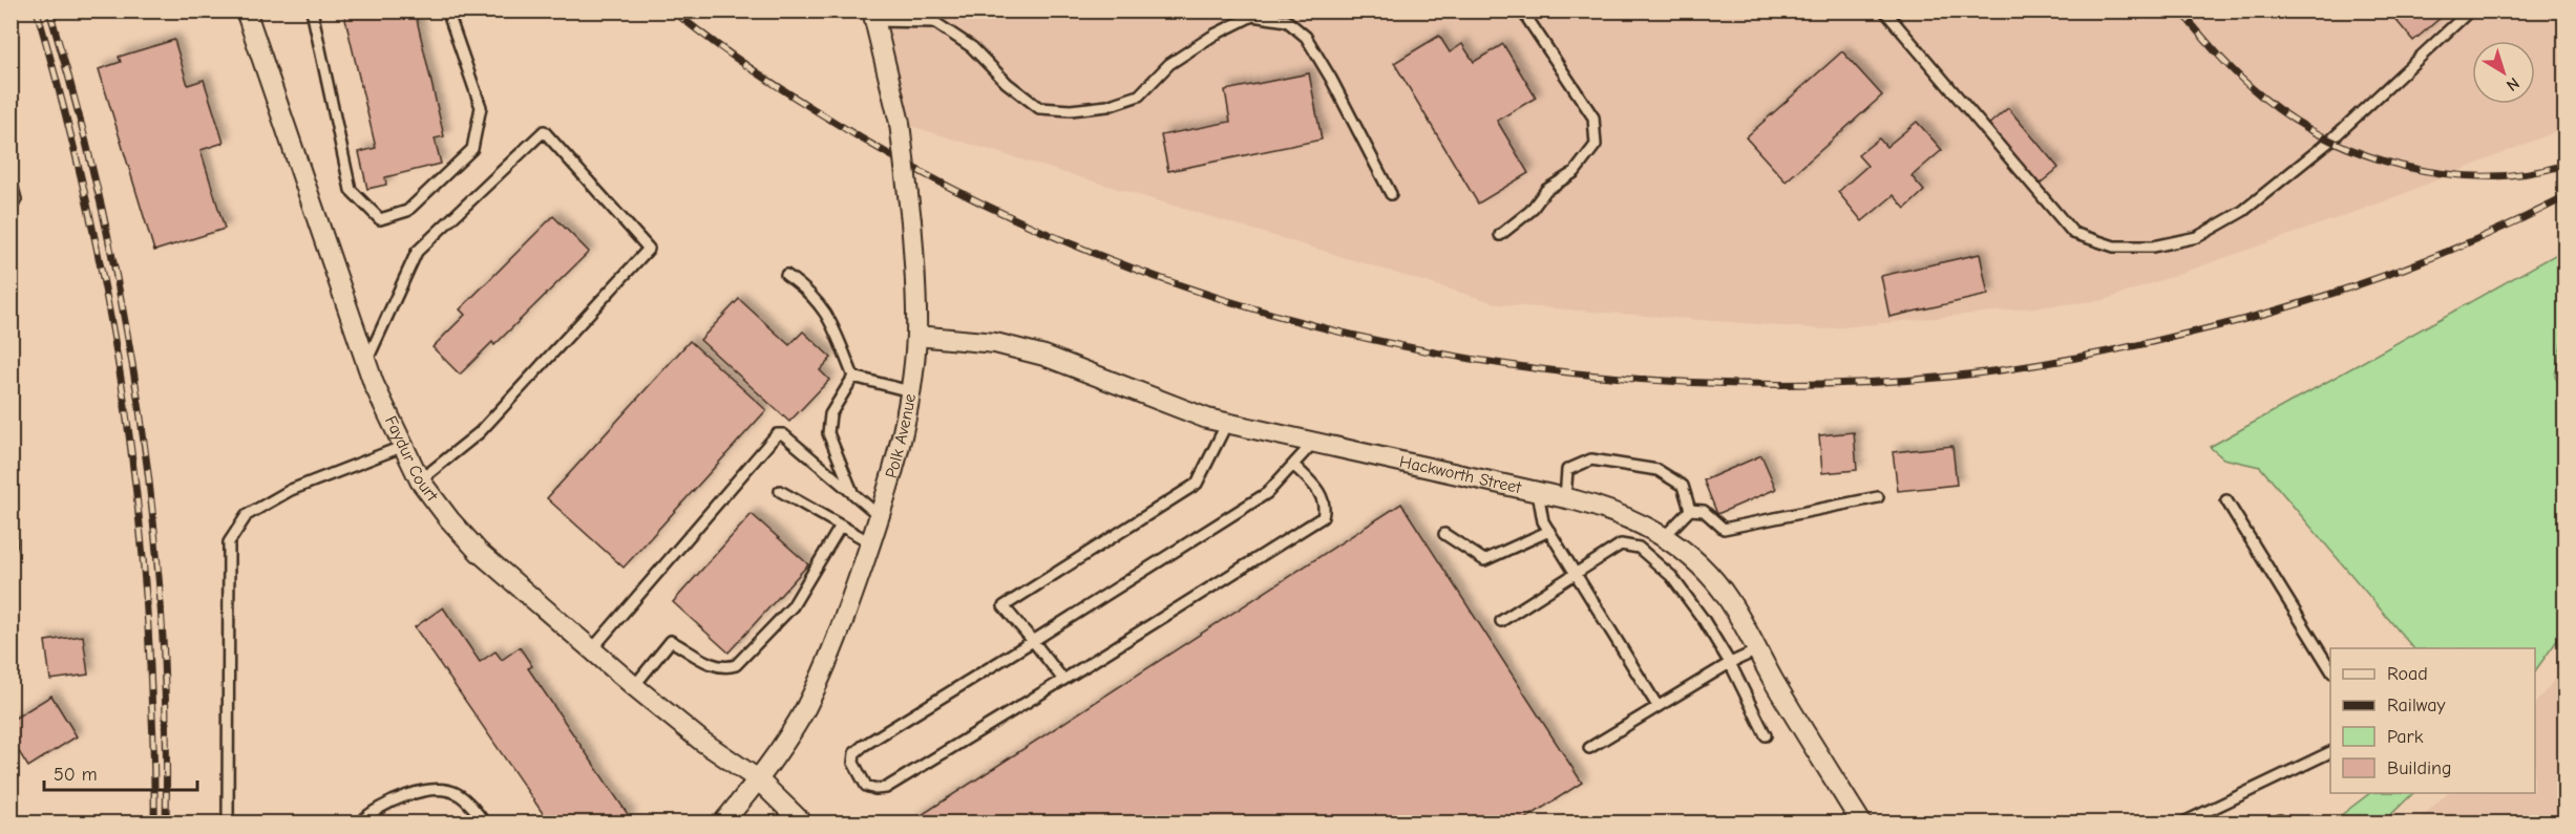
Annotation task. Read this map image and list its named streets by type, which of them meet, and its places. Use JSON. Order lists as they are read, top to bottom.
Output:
{
  "streets": {
    "street": ["Polk Avenue", "Faydur Court", "Hackworth Street"]
  },
  "crossings": [
    ["Polk Avenue", "Faydur Court"],
    ["Polk Avenue", "Hackworth Street"]
  ],
  "legend": [
    "Road",
    "Railway",
    "Park",
    "Building"
  ],
  "scale_bar": "50 m",
  "north": "bottom right"
}
